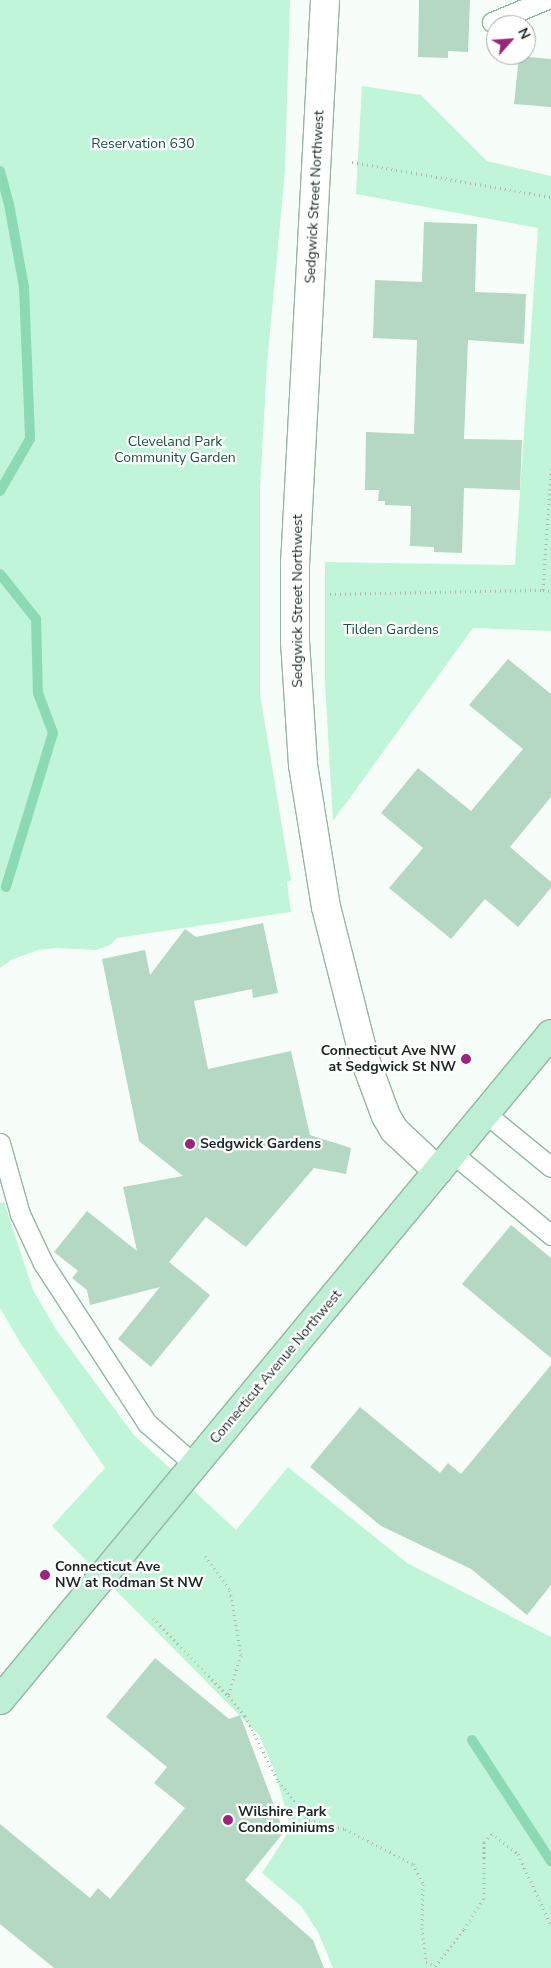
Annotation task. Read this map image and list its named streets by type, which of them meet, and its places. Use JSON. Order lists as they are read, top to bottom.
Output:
{
  "streets": {
    "main road": ["Connecticut Avenue Northwest"],
    "street": ["Sedgwick Street Northwest"]
  },
  "crossings": [
    ["Sedgwick Street Northwest", "Connecticut Avenue Northwest"]
  ],
  "parks": ["Reservation 630", "Cleveland Park Community Garden", "Tilden Gardens"],
  "places": [
    "Connecticut Ave NW at Sedgwick St NW",
    "Sedgwick Gardens",
    "Connecticut Ave NW at Rodman St NW",
    "Wilshire Park Condominiums"
  ],
  "north": "top right"
}
